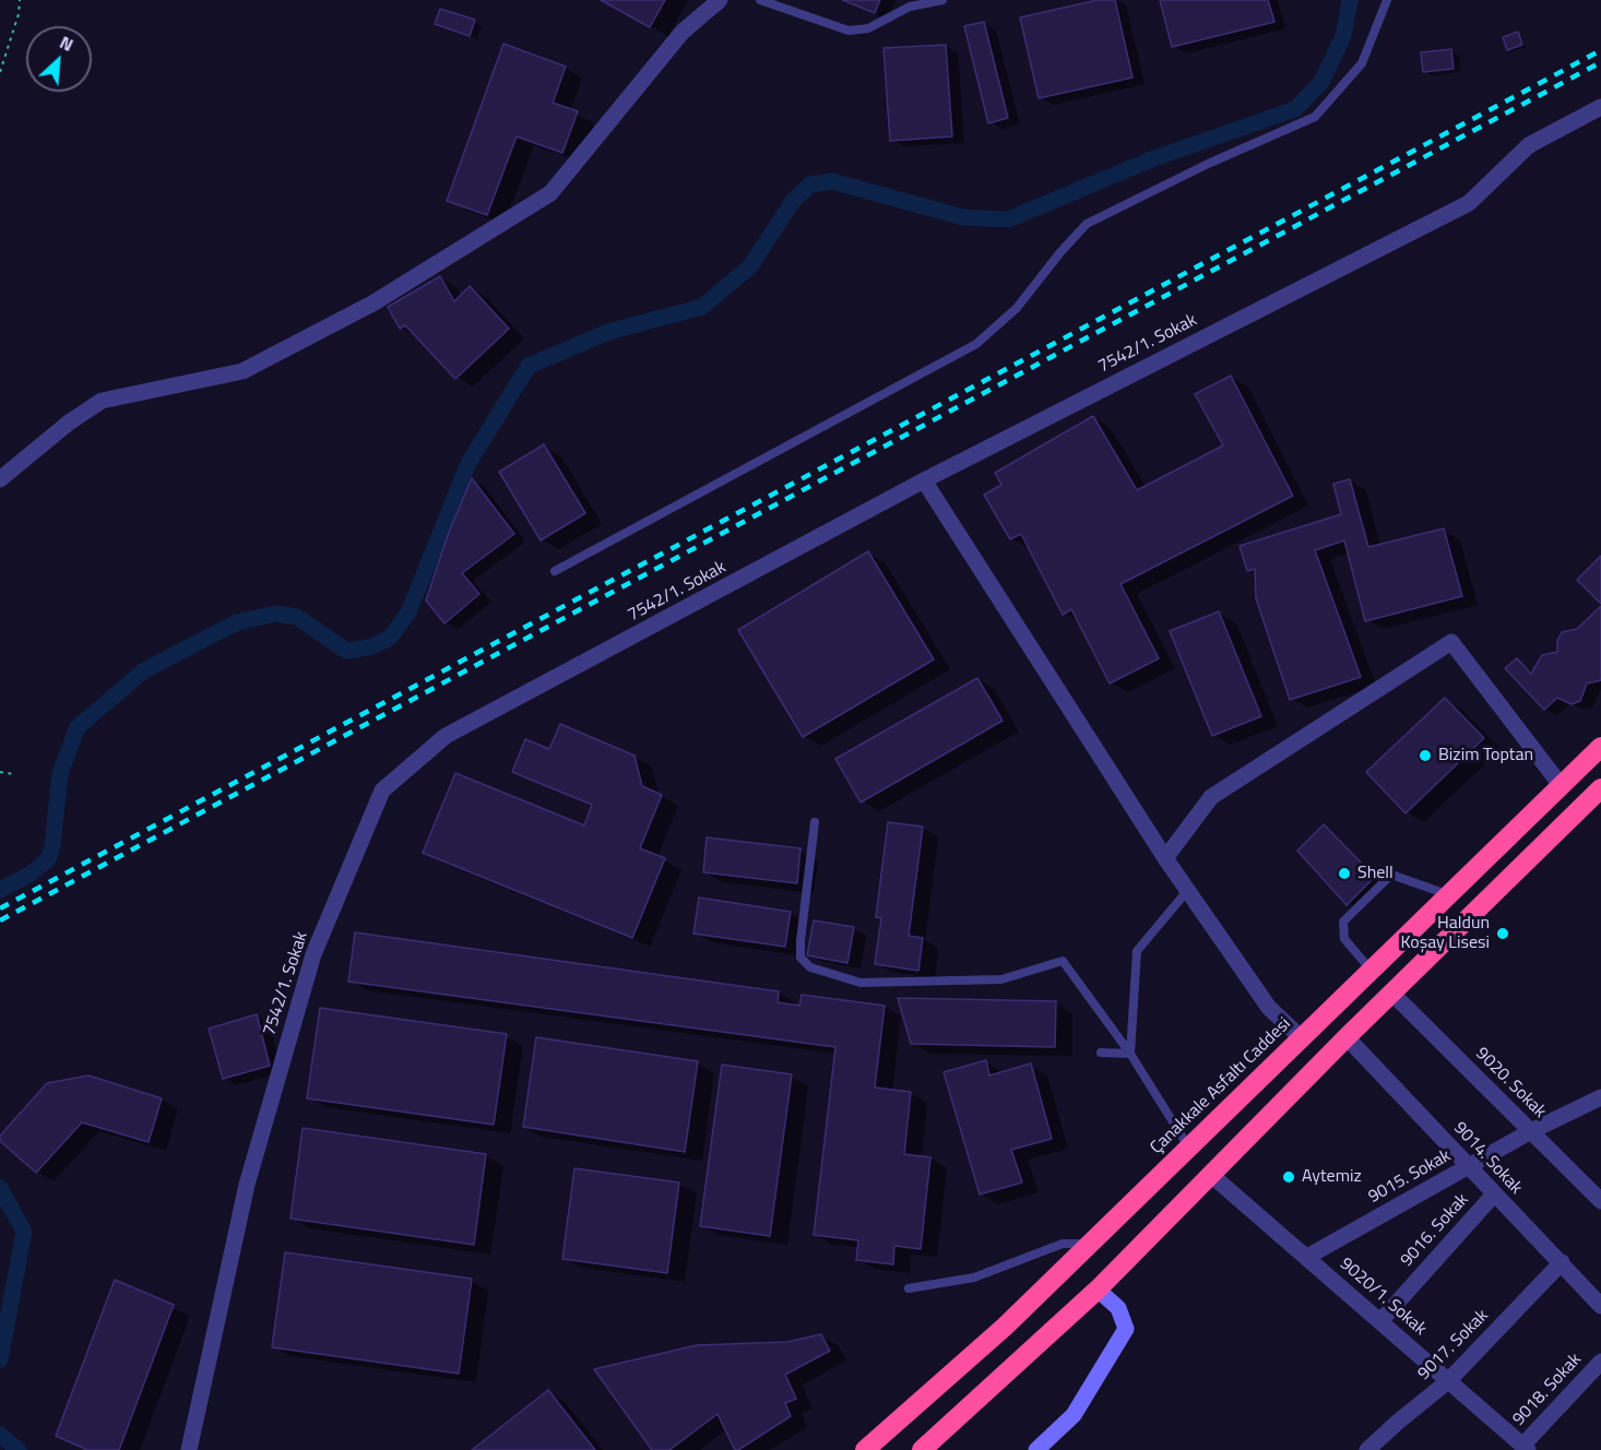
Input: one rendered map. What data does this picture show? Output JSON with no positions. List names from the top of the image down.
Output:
{
  "streets": {
    "highway": ["Çanakkale Asfaltı Caddesi"],
    "street": [
      "7542/1. Sokak",
      "9020. Sokak",
      "9014. Sokak",
      "9015. Sokak",
      "9016. Sokak",
      "9020/1. Sokak",
      "9017. Sokak",
      "9018. Sokak"
    ]
  },
  "crossings": [
    ["9020. Sokak", "9015. Sokak"],
    ["9014. Sokak", "9015. Sokak"],
    ["9014. Sokak", "9016. Sokak"],
    ["9014. Sokak", "9017. Sokak"],
    ["9015. Sokak", "9020/1. Sokak"],
    ["9016. Sokak", "9020/1. Sokak"],
    ["9020/1. Sokak", "9017. Sokak"],
    ["9020/1. Sokak", "9018. Sokak"]
  ],
  "places": [
    "Bizim Toptan",
    "Shell",
    "Haldun Koşay Lisesi",
    "Aytemiz"
  ],
  "north": "top right"
}
